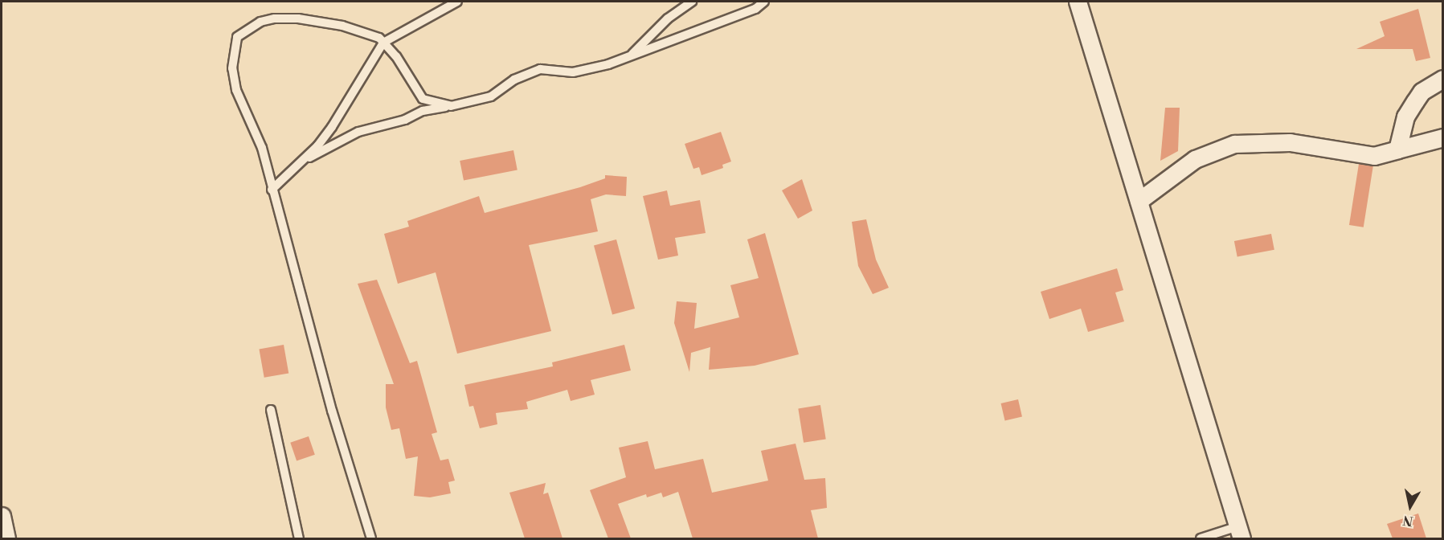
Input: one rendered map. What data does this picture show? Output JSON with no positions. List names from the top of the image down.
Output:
{
  "north": "bottom"
}
